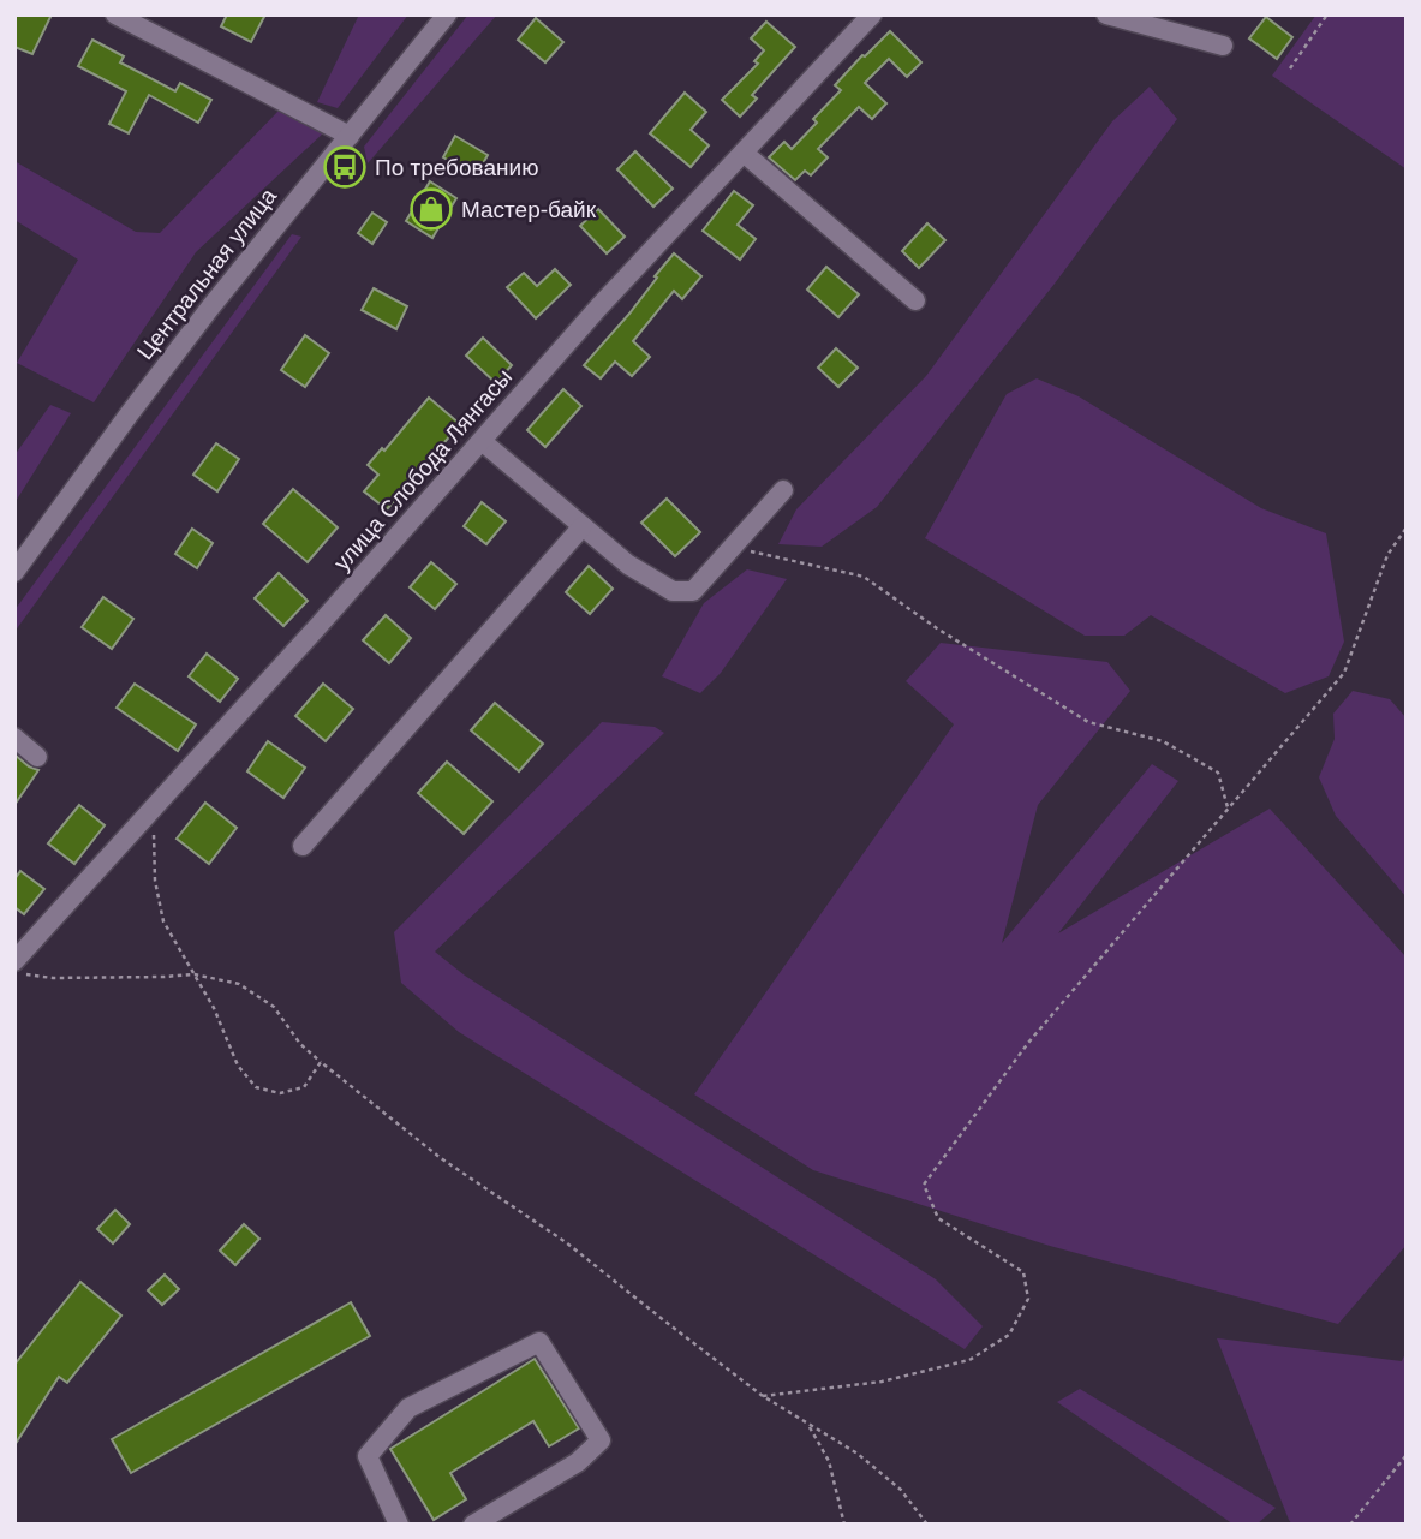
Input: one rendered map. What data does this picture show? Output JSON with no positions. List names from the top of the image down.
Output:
{
  "streets": {
    "street": ["Центральная улица", "улица Слобода Лянгасы"]
  },
  "places": {
    "bus stop": ["По требованию"],
    "shop": ["Мастер-байк"]
  }
}
